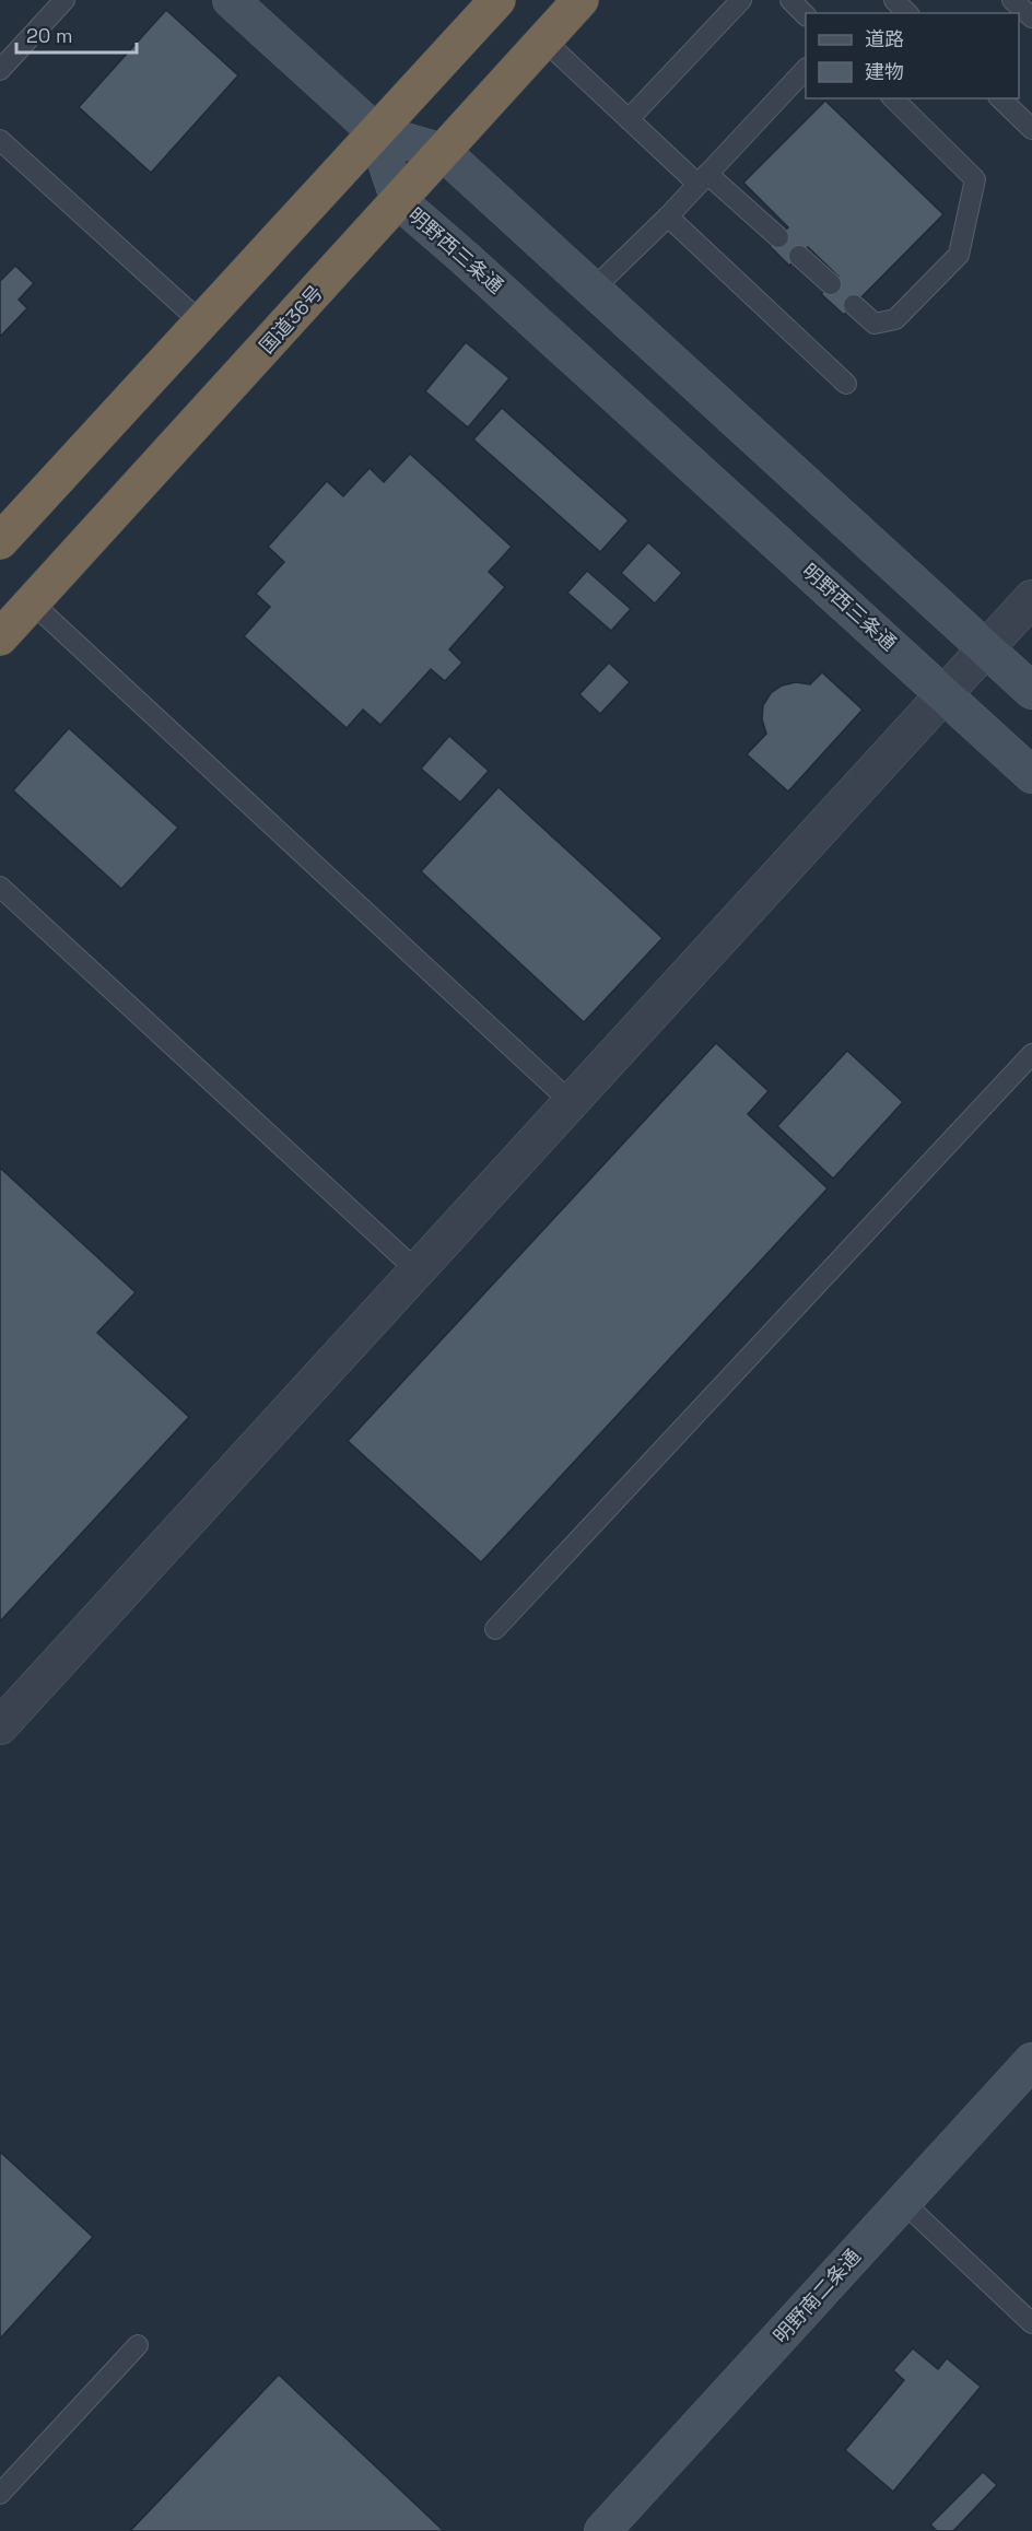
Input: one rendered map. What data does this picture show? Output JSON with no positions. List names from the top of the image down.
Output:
{
  "streets": {
    "highway": ["国道36号"],
    "street": ["明野西三条通", "明野南二条通"]
  },
  "crossings": [
    ["明野西三条通", "国道36号"]
  ],
  "legend": ["道路", "建物"],
  "scale_bar": "20 m"
}
